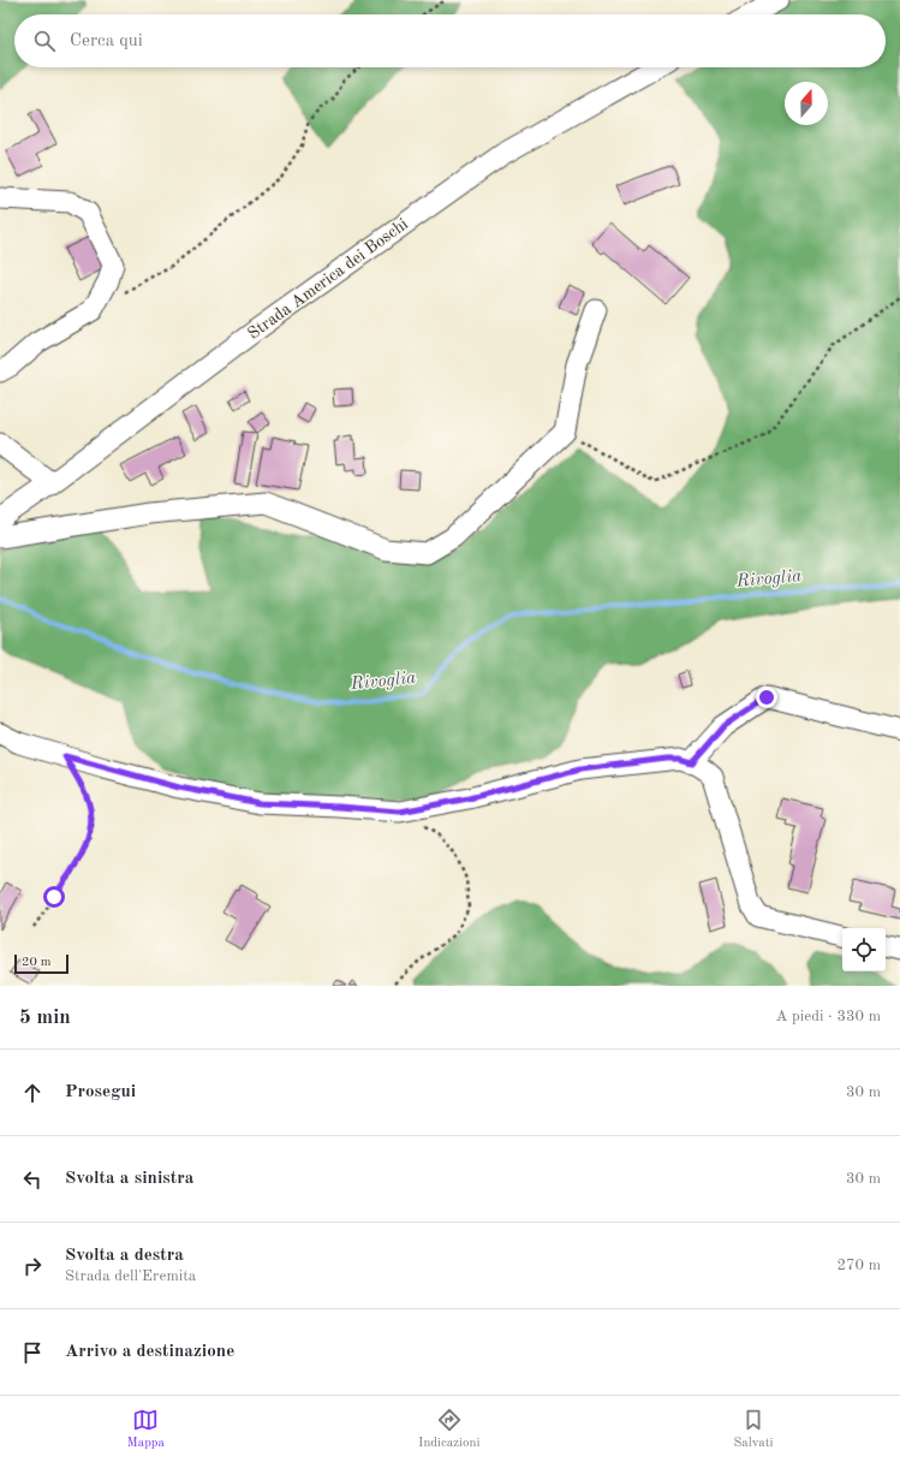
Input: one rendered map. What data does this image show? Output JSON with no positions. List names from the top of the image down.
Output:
{
  "streets": {
    "street": ["Strada America dei Boschi"]
  },
  "water": ["Rivoglia"],
  "scale_bar": "20 m",
  "north": "top",
  "page": {
    "search": "Cerca qui",
    "scale": "20 m",
    "heading": ["5 min", "A piedi · 330 m"],
    "list": [
      ["Prosegui", "30 m"],
      ["Svolta a sinistra", "30 m"],
      ["Svolta a destra", "Strada dell'Eremita", "270 m"],
      "Arrivo a destinazione"
    ],
    "nav": ["Mappa", "Indicazioni", "Salvati"]
  }
}
